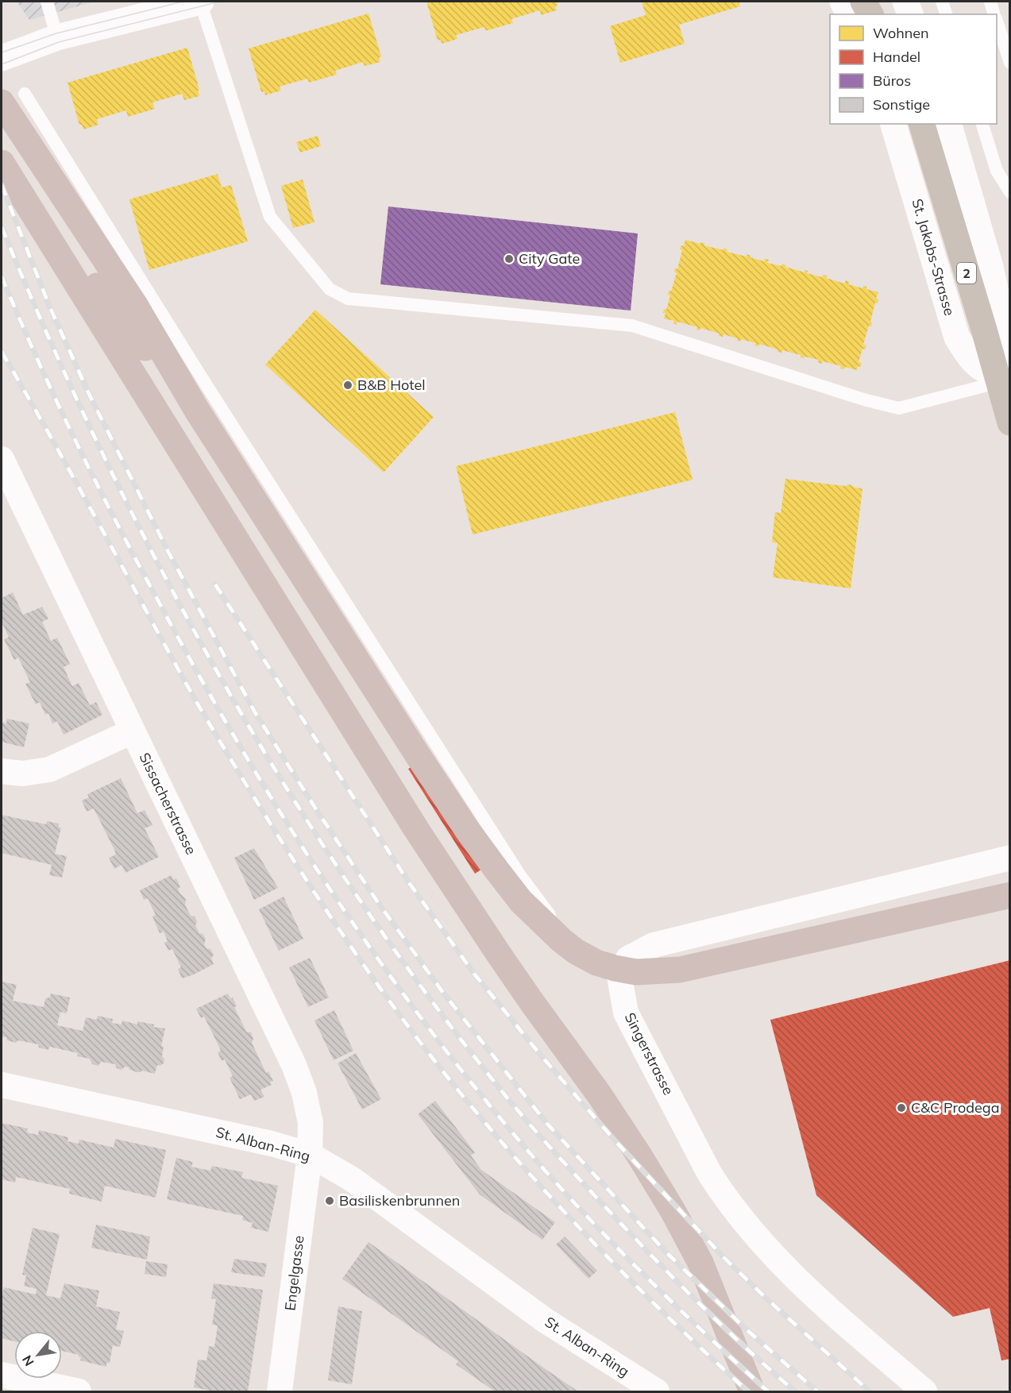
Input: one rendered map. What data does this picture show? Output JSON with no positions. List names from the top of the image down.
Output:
{
  "streets": {
    "main road": ["St. Jakobs-Strasse", "2"],
    "street": [
      "Sissacherstrasse",
      "Singerstrasse",
      "St. Alban-Ring",
      "Engelgasse"
    ]
  },
  "crossings": [
    ["Sissacherstrasse", "St. Alban-Ring"],
    ["Sissacherstrasse", "Engelgasse"],
    ["St. Alban-Ring", "Engelgasse"]
  ],
  "places": [
    "City Gate",
    "B&B Hotel",
    "C&C Prodega",
    "Basiliskenbrunnen"
  ],
  "legend": [
    "Wohnen",
    "Handel",
    "Büros",
    "Sonstige"
  ],
  "north": "bottom left"
}
